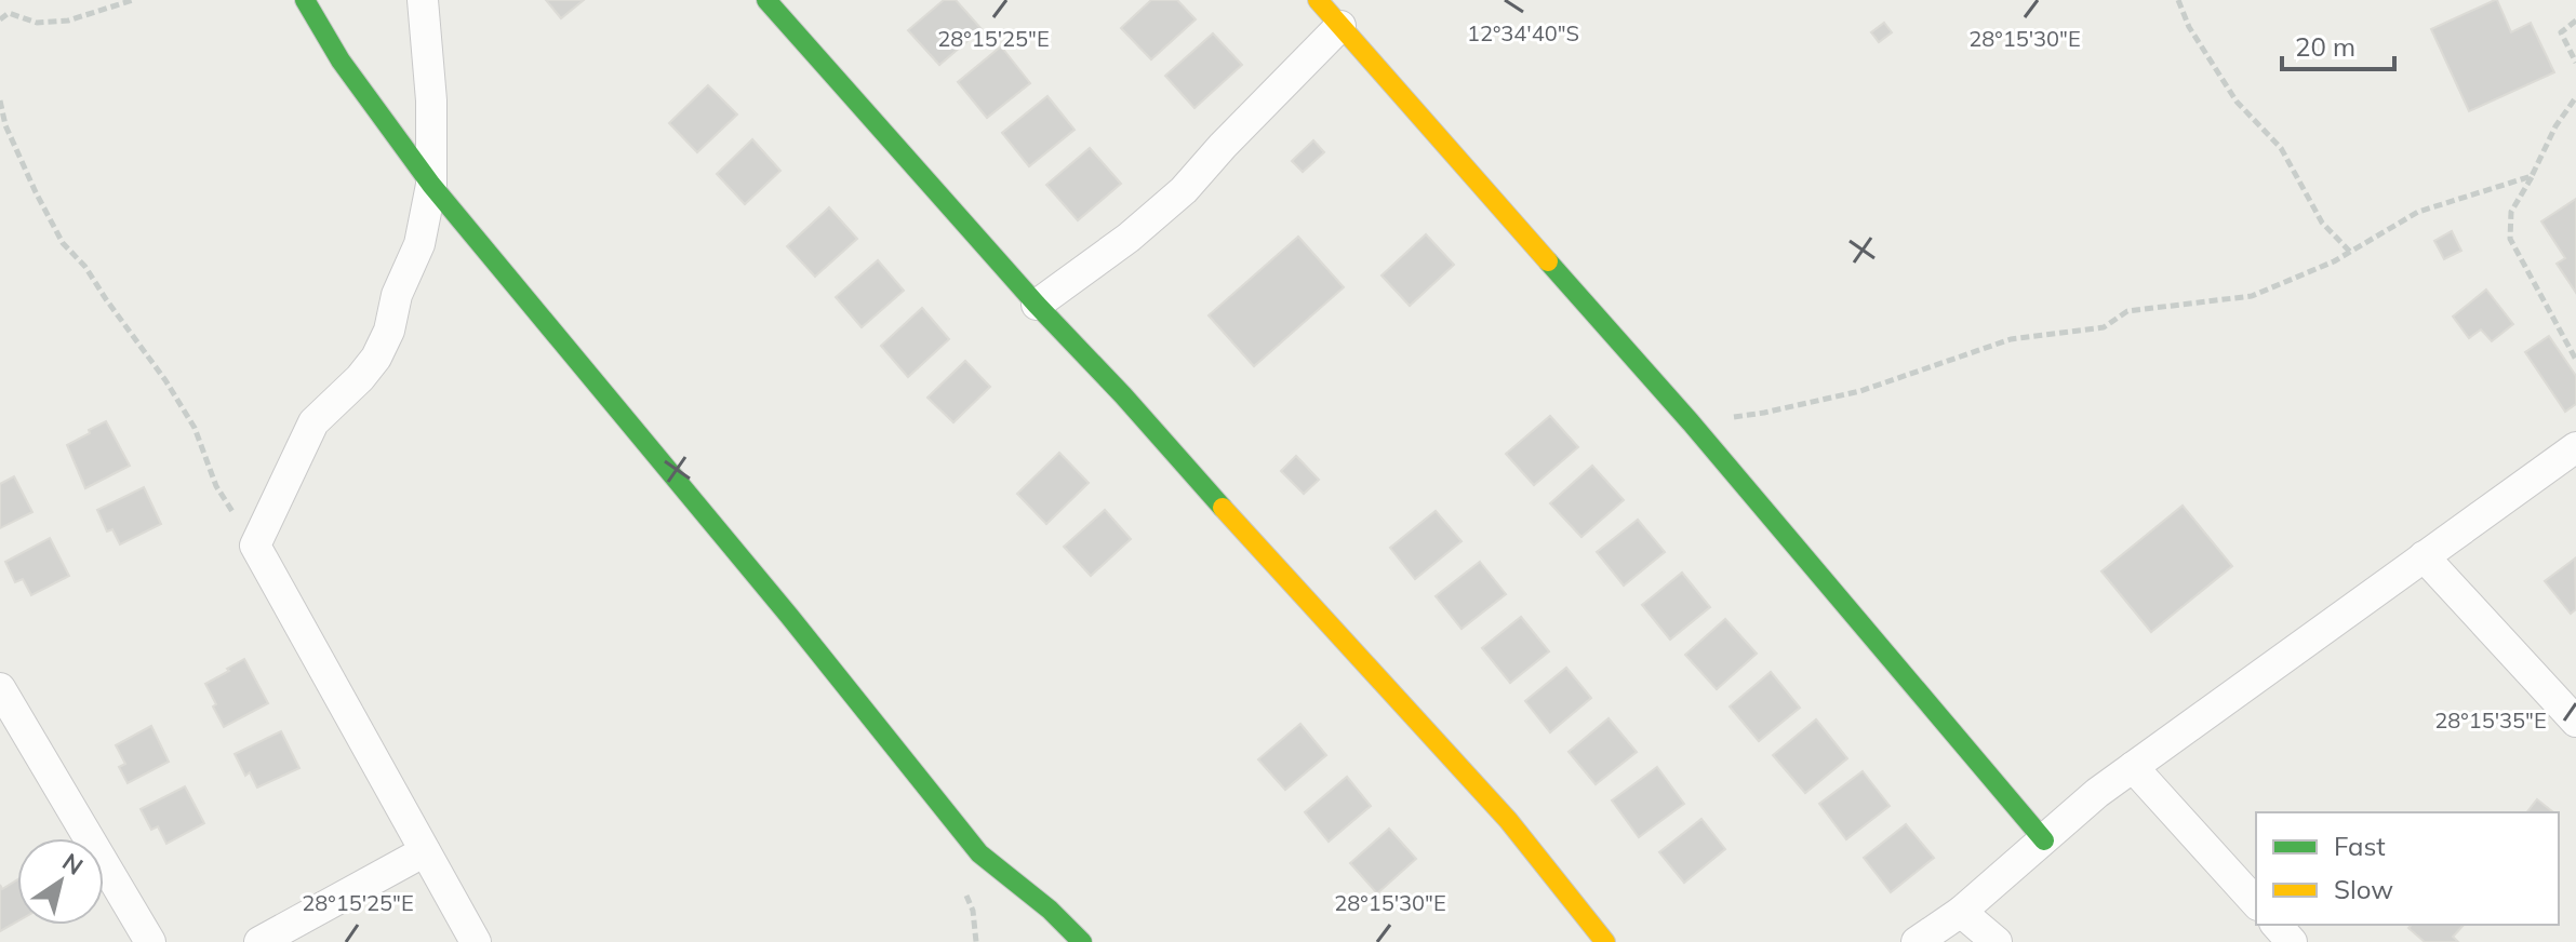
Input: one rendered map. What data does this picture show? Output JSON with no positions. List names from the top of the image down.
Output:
{
  "legend": ["Fast", "Slow"],
  "scale_bar": "20 m",
  "north": "top right",
  "coordinates": [
    "12°34'40\"S",
    "28°15'25\"E",
    "28°15'30\"E",
    "28°15'35\"E"
  ]
}
